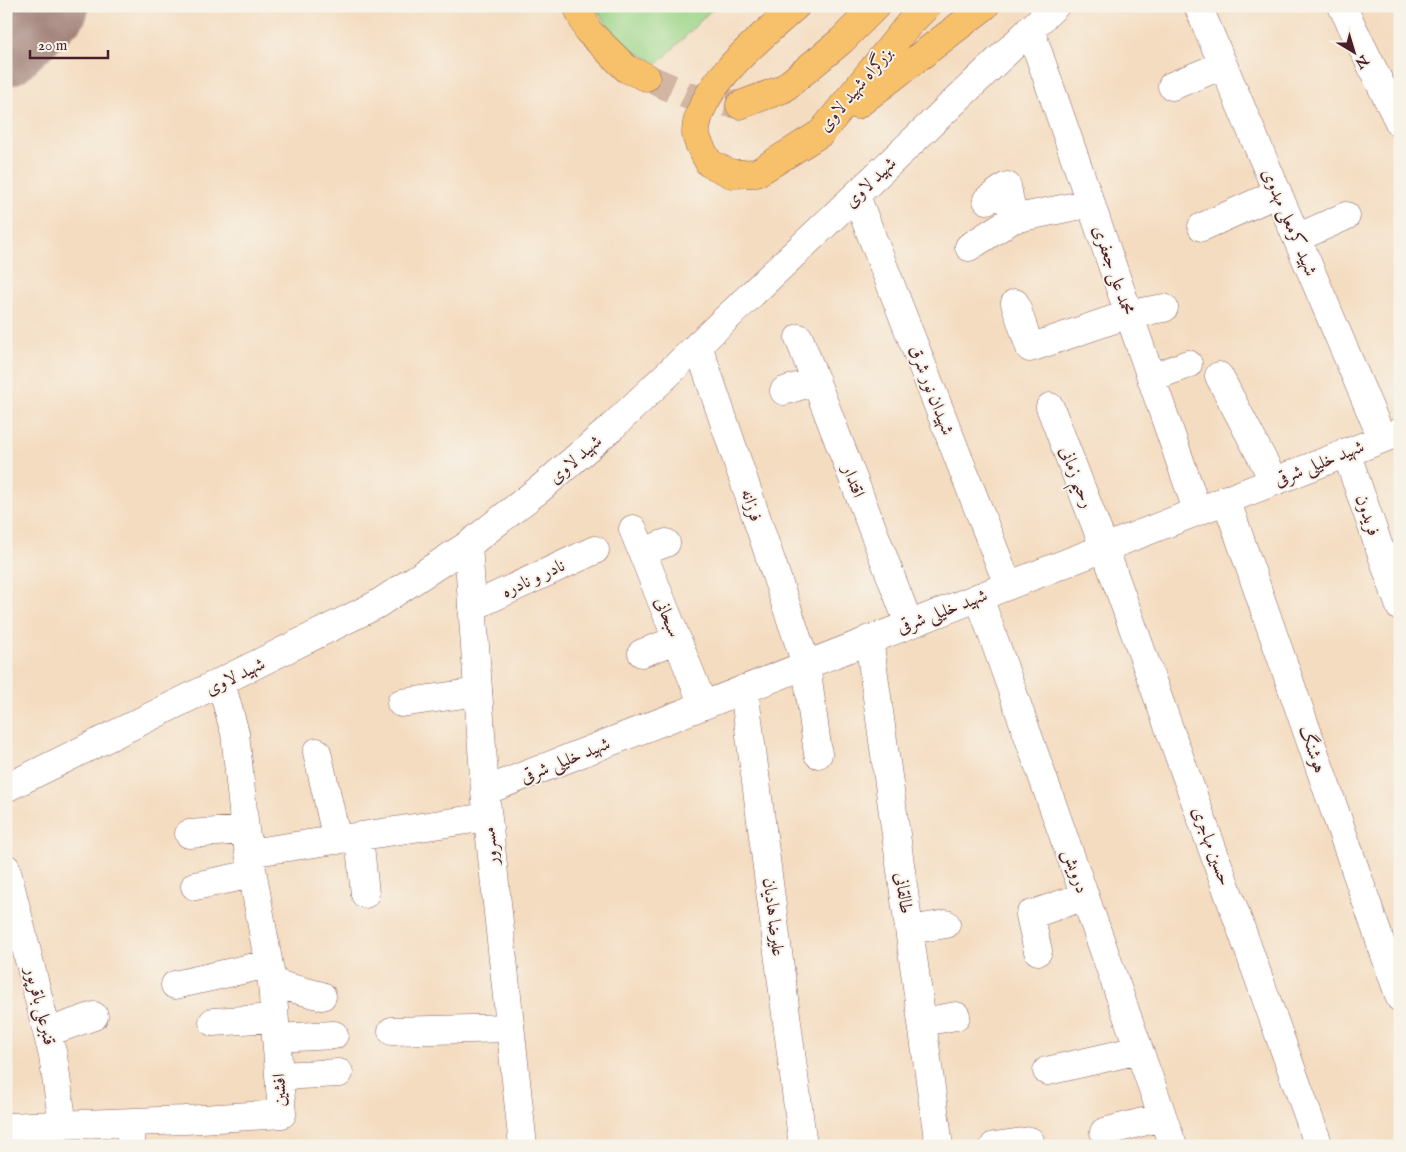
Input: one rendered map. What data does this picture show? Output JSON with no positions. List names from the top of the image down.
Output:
{
  "streets": {
    "highway": ["بزرگراه شهید لاوی"],
    "street": [
      "شهید لاوی",
      "شهید کرمعلی مهدوی",
      "محمد علی جعفری",
      "شهیدان نور شرق",
      "شهید خلیلی شرقی",
      "رحیم زمانی",
      "اقتدار",
      "فرزانه",
      "فریدون",
      "نادر و نادره",
      "سبحانی",
      "هوشنگ",
      "مسرور",
      "حسین مهاجری",
      "درویش",
      "طالقانی",
      "علیرضا هادیان",
      "قنبرعلی باقرپور",
      "افشین"
    ]
  },
  "crossings": [
    ["شهید لاوی", "محمد علی جعفری"],
    ["شهید لاوی", "شهیدان نور شرق"],
    ["شهید لاوی", "فرزانه"],
    ["شهید لاوی", "مسرور"],
    ["شهید لاوی", "افشین"],
    ["شهید کرمعلی مهدوی", "شهید خلیلی شرقی"],
    ["محمد علی جعفری", "شهید خلیلی شرقی"],
    ["شهیدان نور شرق", "شهید خلیلی شرقی"],
    ["شهید خلیلی شرقی", "رحیم زمانی"],
    ["شهید خلیلی شرقی", "اقتدار"],
    ["شهید خلیلی شرقی", "فرزانه"],
    ["شهید خلیلی شرقی", "فریدون"],
    ["شهید خلیلی شرقی", "سبحانی"],
    ["شهید خلیلی شرقی", "هوشنگ"],
    ["شهید خلیلی شرقی", "مسرور"],
    ["شهید خلیلی شرقی", "حسین مهاجری"],
    ["شهید خلیلی شرقی", "درویش"],
    ["شهید خلیلی شرقی", "طالقانی"],
    ["شهید خلیلی شرقی", "علیرضا هادیان"],
    ["رحیم زمانی", "حسین مهاجری"],
    ["نادر و نادره", "مسرور"],
    ["قنبرعلی باقرپور", "افشین"]
  ],
  "scale_bar": "20 m",
  "north": "bottom right"
}
